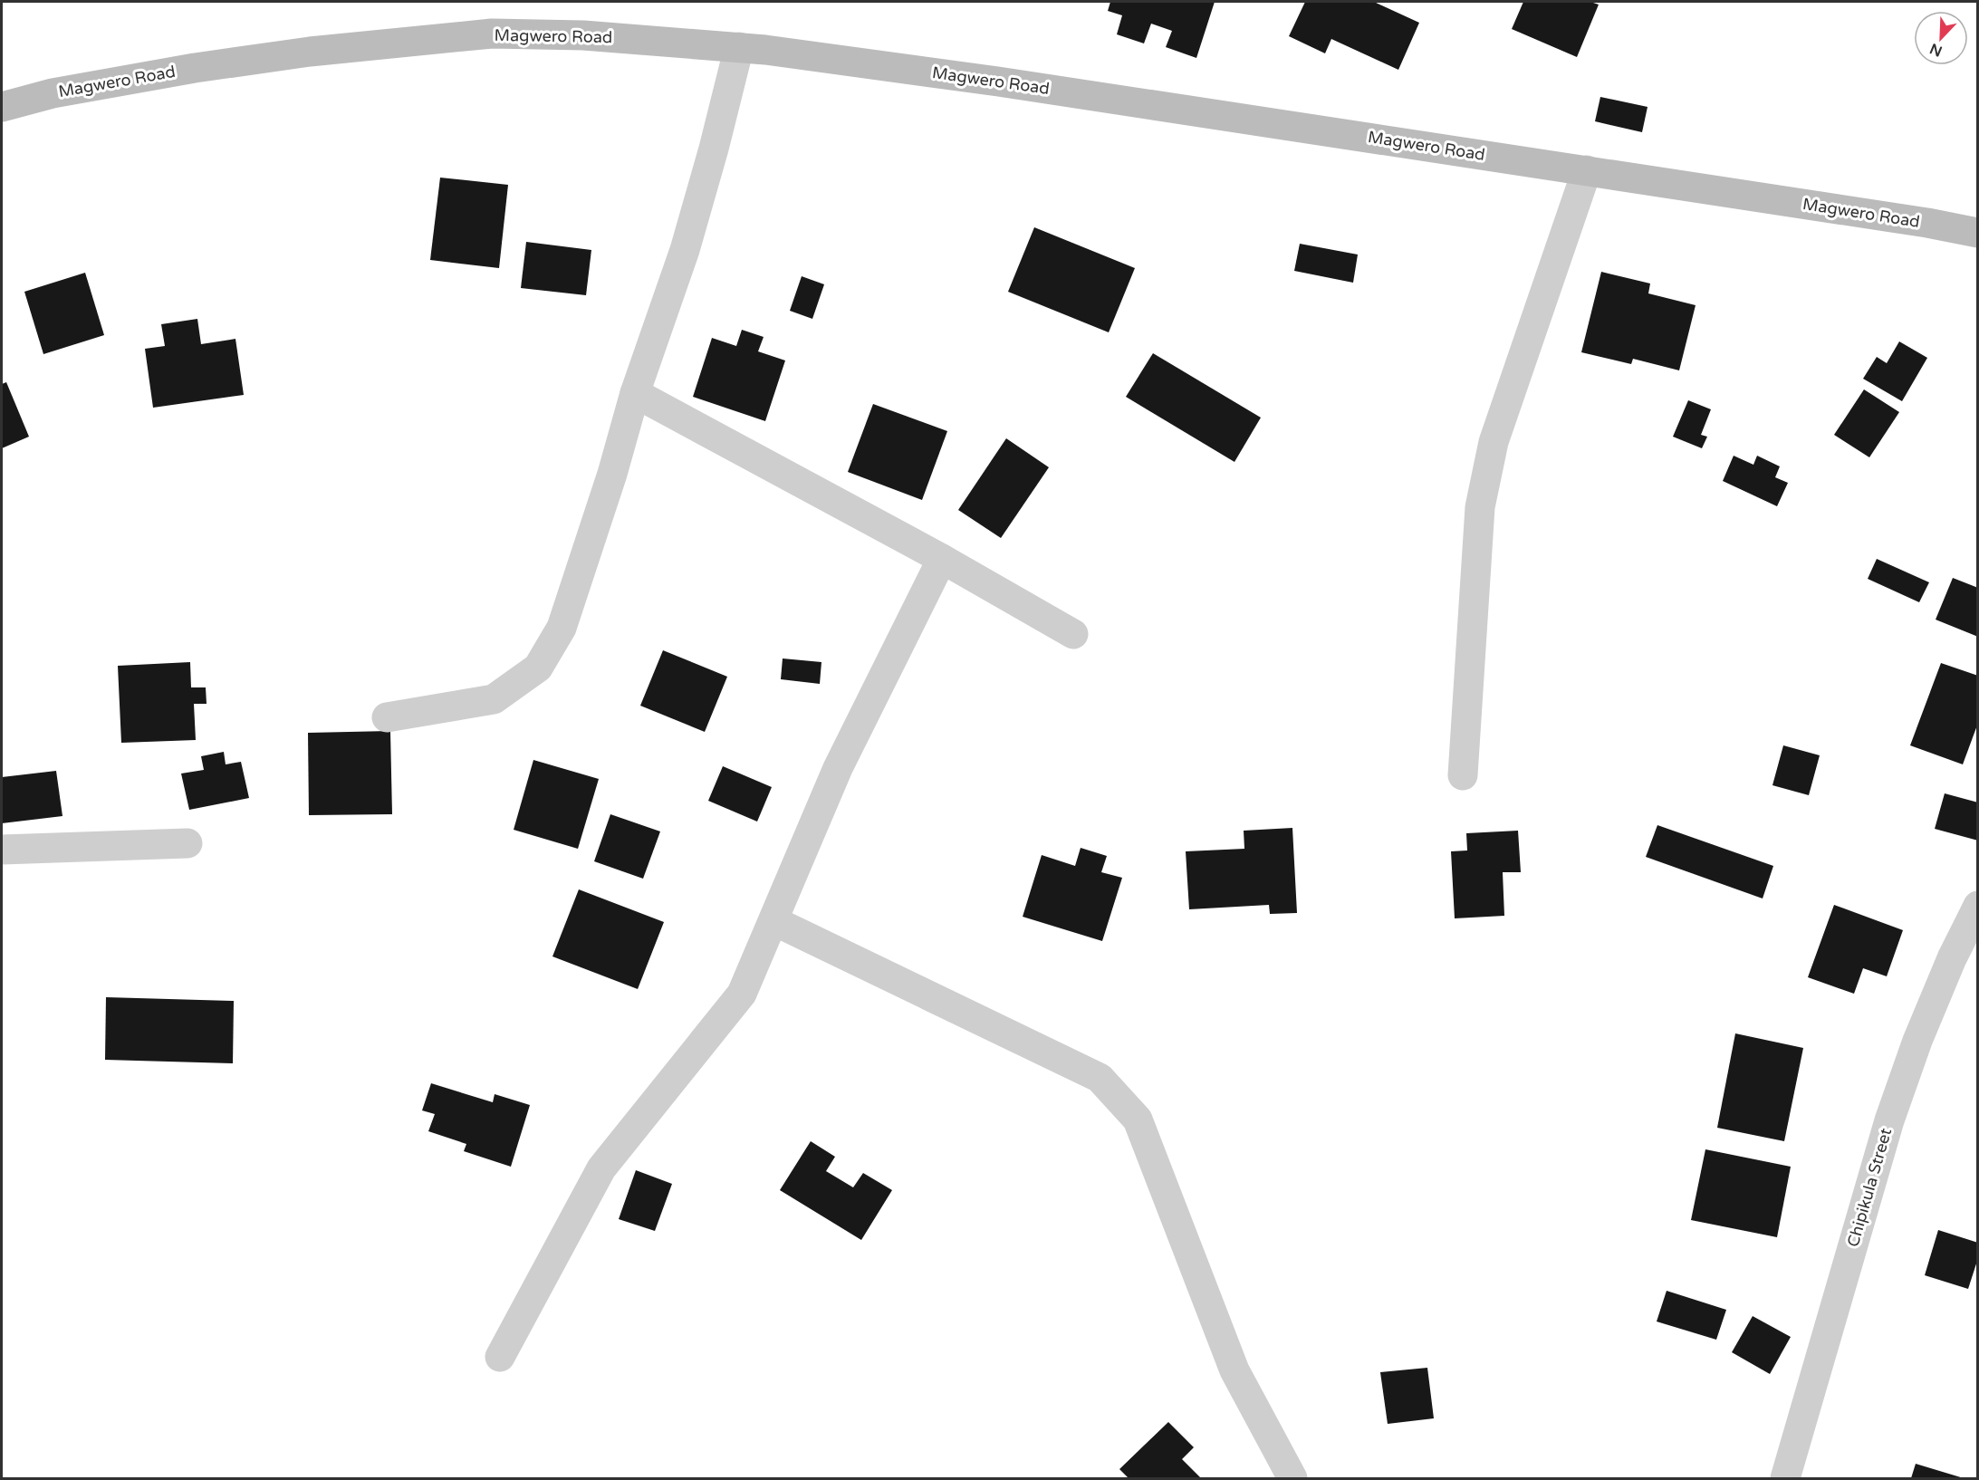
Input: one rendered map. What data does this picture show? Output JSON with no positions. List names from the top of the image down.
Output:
{
  "streets": {
    "street": ["Magwero Road", "Chipikula Street"]
  },
  "north": "bottom left"
}
